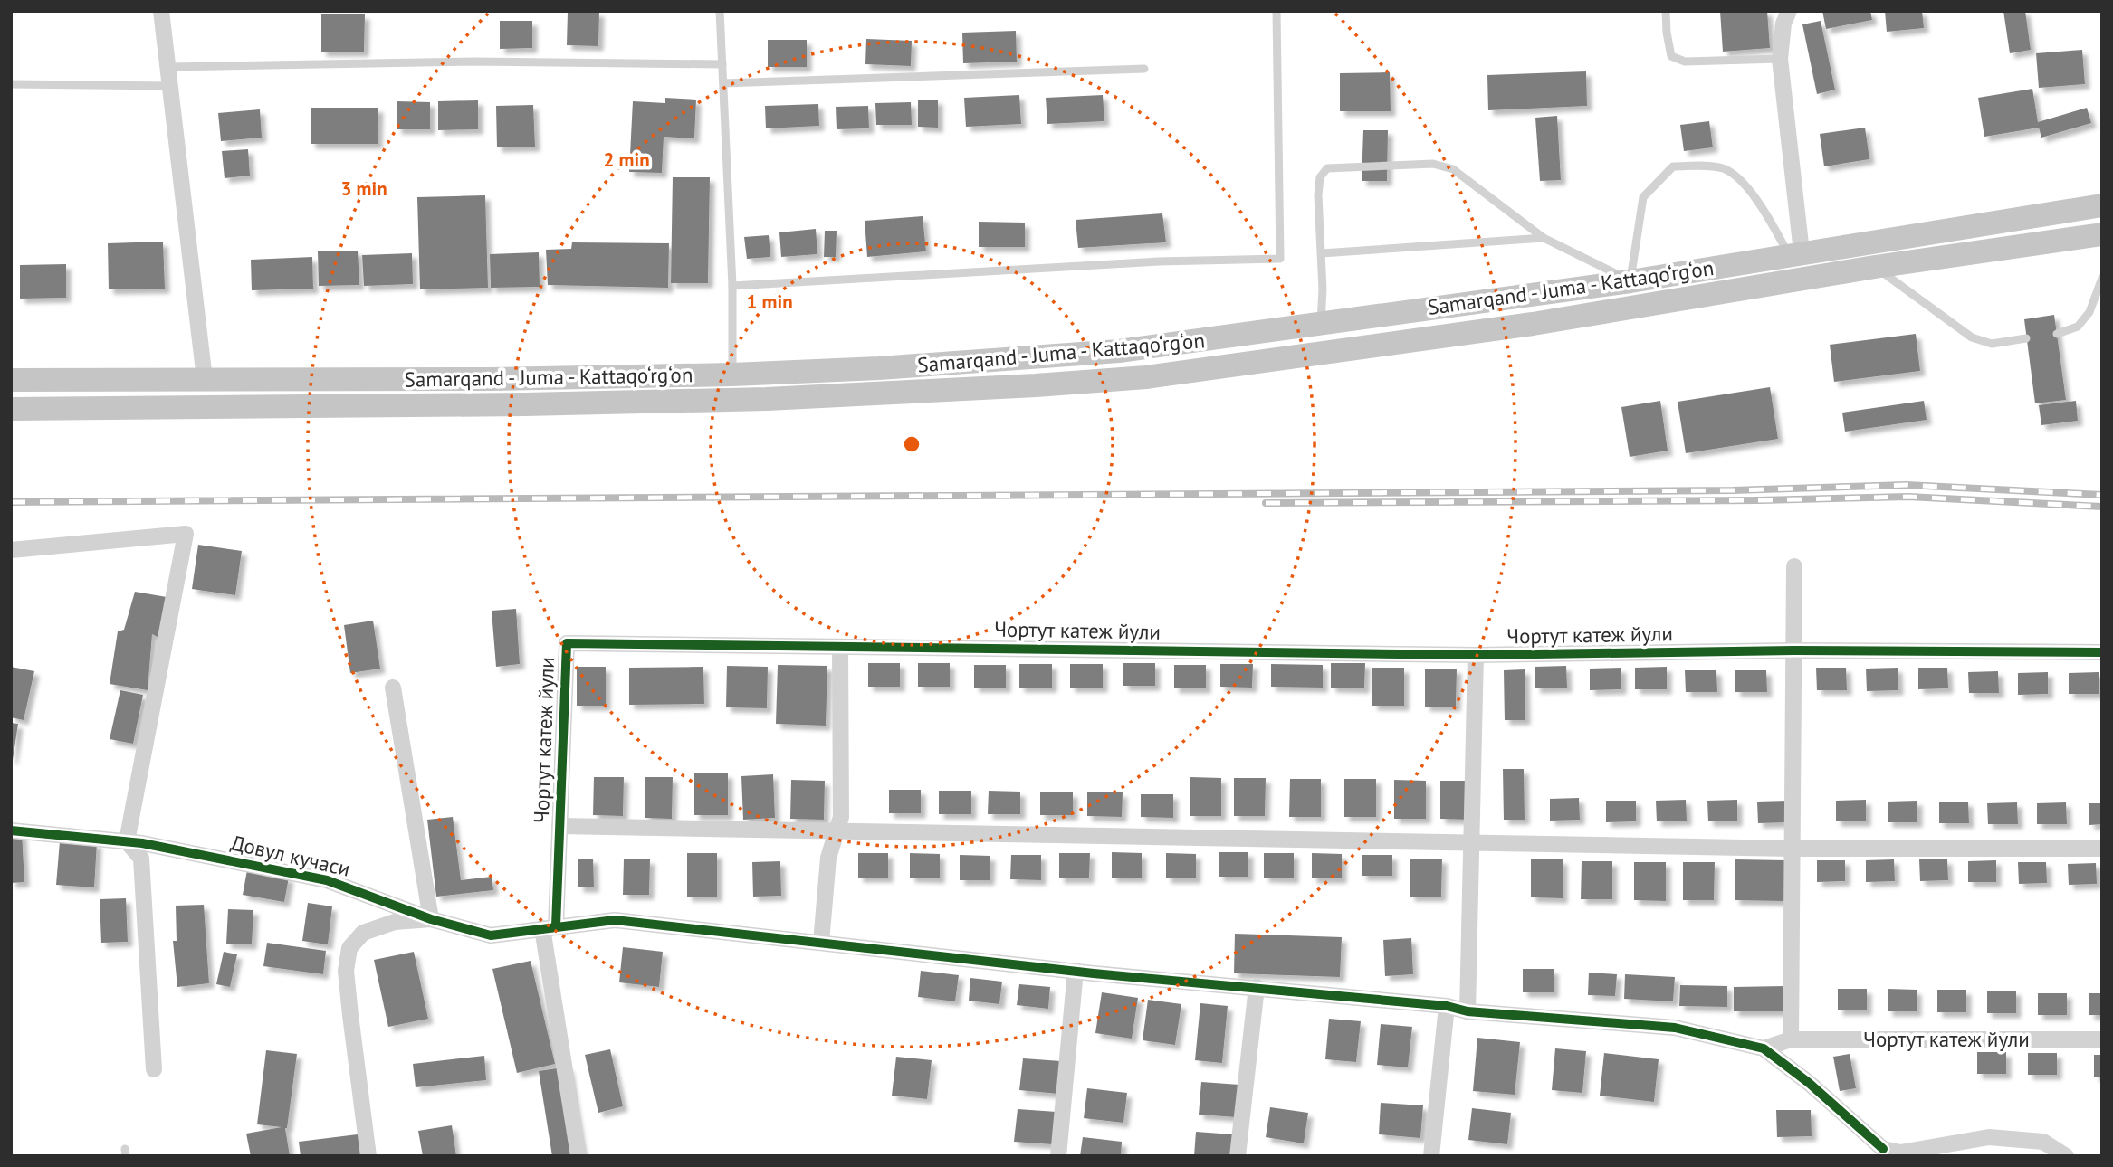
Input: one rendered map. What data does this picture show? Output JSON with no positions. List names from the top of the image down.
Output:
{
  "streets": {
    "main road": ["Samarqand - Juma - Kattaqo‘rg‘on"],
    "street": ["Чортут катеж йули", "Довул кучаси"]
  },
  "crossings": [
    ["Чортут катеж йули", "Довул кучаси"]
  ],
  "rings": ["2 min", "3 min", "1 min"]
}
